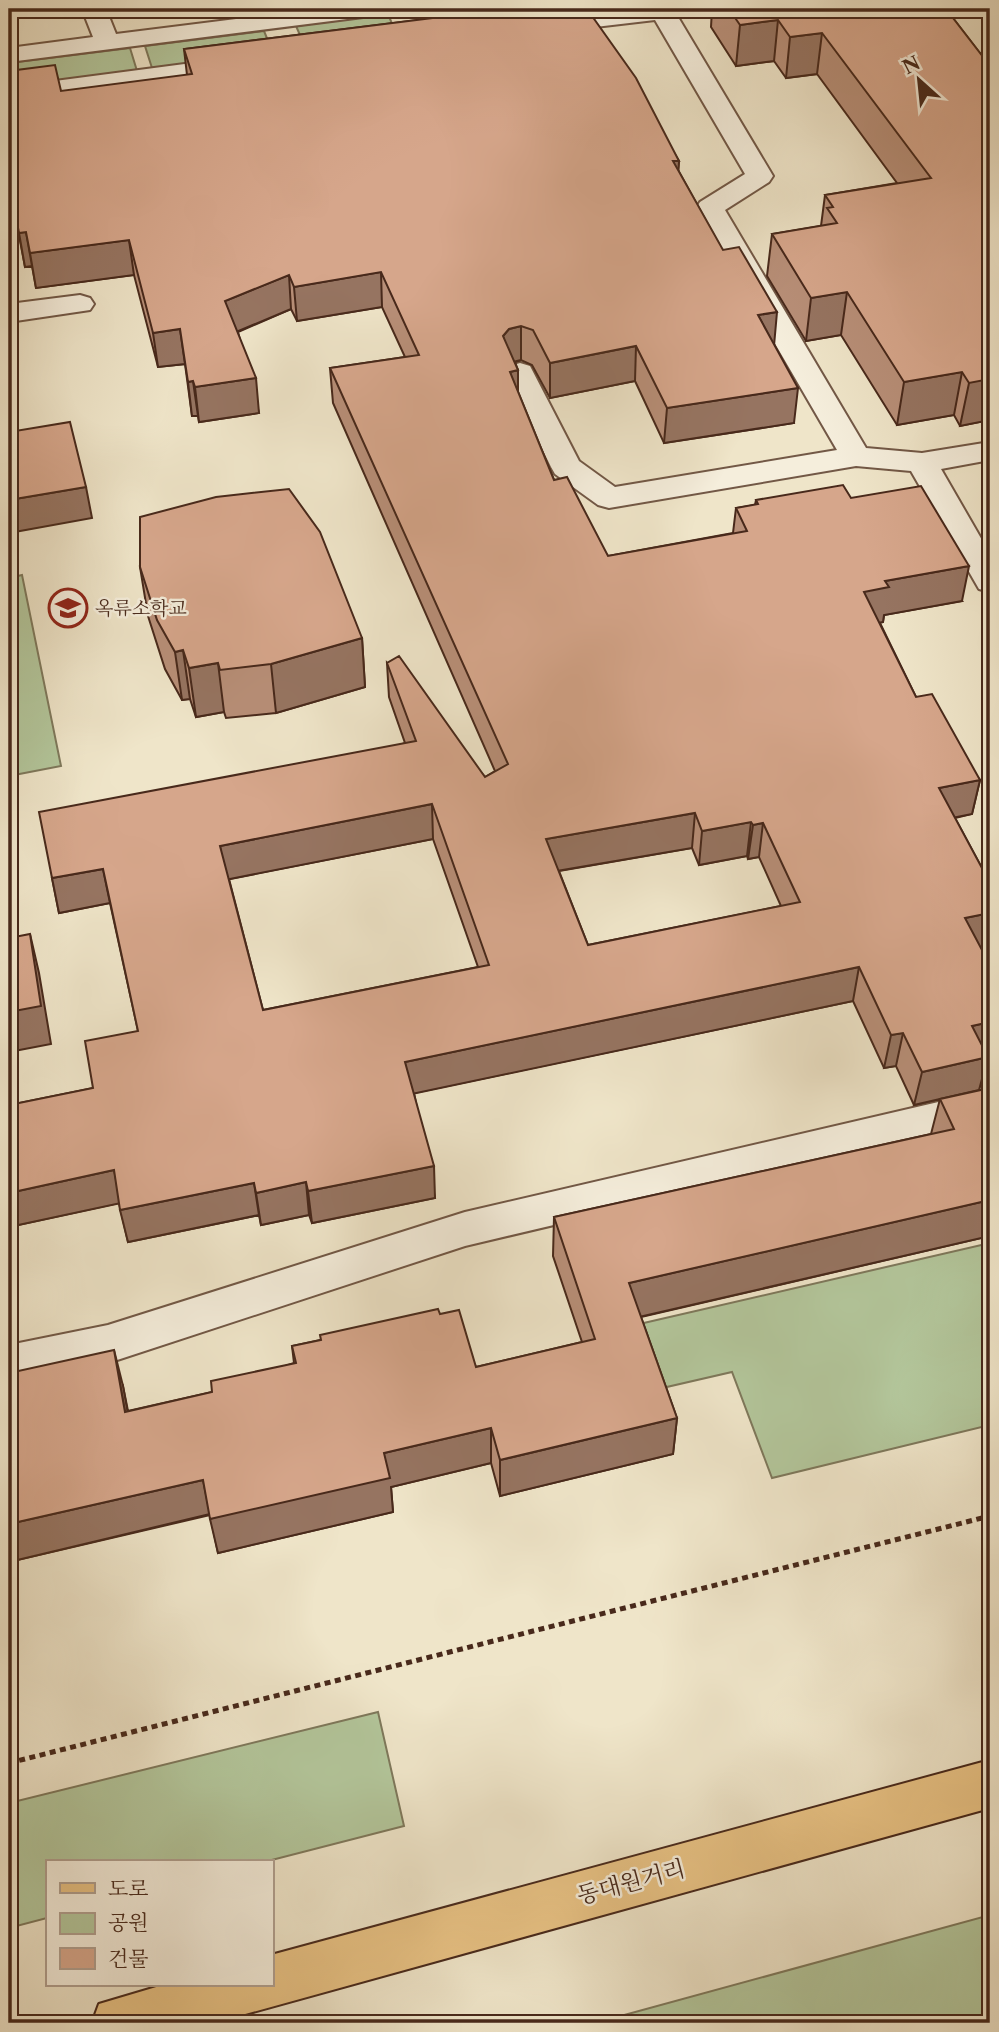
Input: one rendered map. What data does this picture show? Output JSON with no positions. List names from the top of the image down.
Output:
{
  "streets": {
    "main road": ["동대원거리"]
  },
  "places": {
    "school or university": ["옥류소학교"]
  },
  "legend": ["도로", "공원", "건물"],
  "north": "top left"
}
